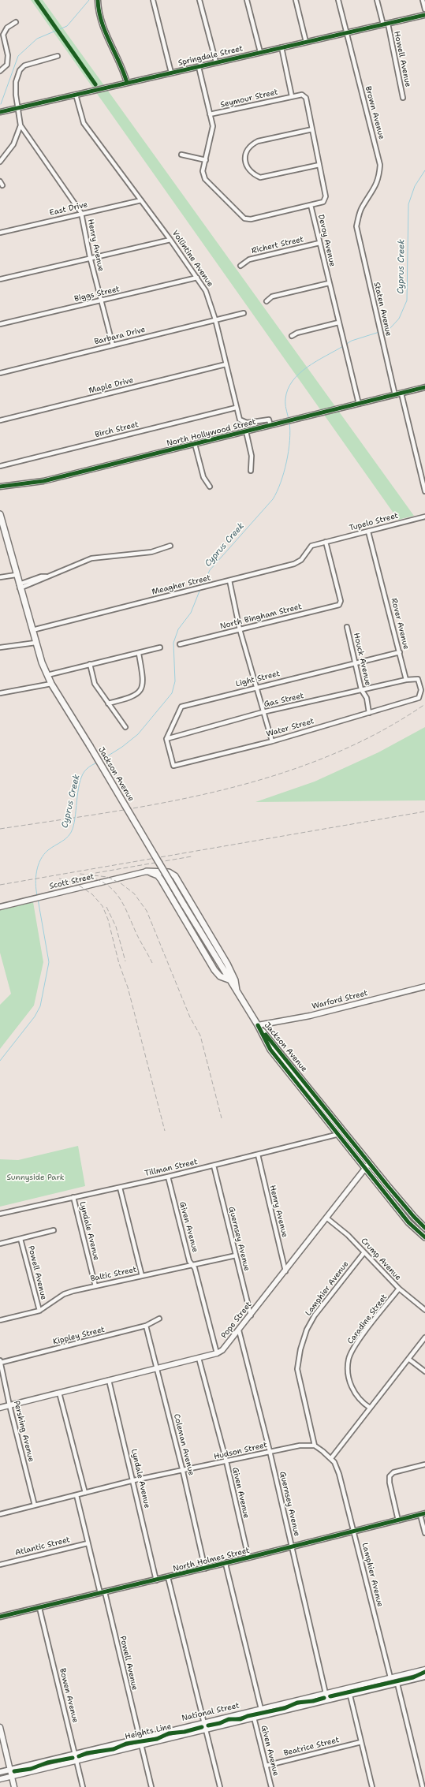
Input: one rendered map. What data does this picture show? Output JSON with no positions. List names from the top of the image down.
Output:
{
  "streets": {
    "main road": [
      "Springdale Street",
      "North Hollywood Street",
      "Jackson Avenue",
      "Scott Street",
      "Warford Street",
      "Pope Street",
      "North Holmes Street",
      "National Street"
    ],
    "street": [
      "Howell Avenue",
      "Seymour Street",
      "Brown Avenue",
      "East Drive",
      "Devoy Avenue",
      "Henry Avenue",
      "Richert Street",
      "Vollintine Avenue",
      "Biggs Street",
      "Staten Avenue",
      "Barbara Drive",
      "Maple Drive",
      "Birch Street",
      "Tupelo Street",
      "Meagher Street",
      "North Bingham Street",
      "Rover Avenue",
      "Houck Avenue",
      "Light Street",
      "Gas Street",
      "Water Street",
      "Tillman Street",
      "Given Avenue",
      "Lyndale Avenue",
      "Guernsey Avenue",
      "Crump Avenue",
      "Powell Avenue",
      "Baltic Street",
      "Lamphier Avenue",
      "Caradine Street",
      "Kippley Street",
      "Pershing Avenue",
      "Coleman Avenue",
      "Hudson Street",
      "Atlantic Street",
      "Bowen Avenue",
      "Beatrice Street"
    ],
    "cycle path": ["Heights Line"]
  },
  "crossings": [
    ["Springdale Street", "Howell Avenue"],
    ["Springdale Street", "Brown Avenue"],
    ["Springdale Street", "Henry Avenue"],
    ["Springdale Street", "Vollintine Avenue"],
    ["Seymour Street", "Devoy Avenue"],
    ["Brown Avenue", "Staten Avenue"],
    ["East Drive", "Henry Avenue"],
    ["East Drive", "Vollintine Avenue"],
    ["Devoy Avenue", "Richert Street"],
    ["Devoy Avenue", "North Hollywood Street"],
    ["Henry Avenue", "Biggs Street"],
    ["Henry Avenue", "Barbara Drive"],
    ["Henry Avenue", "Tillman Street"],
    ["Henry Avenue", "Pope Street"],
    ["Vollintine Avenue", "Biggs Street"],
    ["Vollintine Avenue", "Barbara Drive"],
    ["Vollintine Avenue", "Maple Drive"],
    ["Vollintine Avenue", "Birch Street"],
    ["Vollintine Avenue", "North Hollywood Street"],
    ["Staten Avenue", "North Hollywood Street"],
    ["Tupelo Street", "Meagher Street"],
    ["Tupelo Street", "North Bingham Street"],
    ["Tupelo Street", "Rover Avenue"],
    ["Meagher Street", "North Bingham Street"],
    ["Meagher Street", "Jackson Avenue"],
    ["Rover Avenue", "Light Street"],
    ["Rover Avenue", "Gas Street"],
    ["Rover Avenue", "Water Street"],
    ["Houck Avenue", "Light Street"],
    ["Houck Avenue", "Gas Street"],
    ["Houck Avenue", "Water Street"],
    ["Light Street", "Gas Street"],
    ["Light Street", "Water Street"],
    ["Gas Street", "Water Street"],
    ["Jackson Avenue", "Warford Street"],
    ["Jackson Avenue", "Tillman Street"],
    ["Jackson Avenue", "Pope Street"],
    ["Tillman Street", "Given Avenue"],
    ["Tillman Street", "Lyndale Avenue"],
    ["Tillman Street", "Guernsey Avenue"],
    ["Given Avenue", "Baltic Street"],
    ["Given Avenue", "Pope Street"],
    ["Given Avenue", "Hudson Street"],
    ["Given Avenue", "North Holmes Street"],
    ["Given Avenue", "National Street"],
    ["Given Avenue", "Beatrice Street"],
    ["Lyndale Avenue", "Baltic Street"],
    ["Lyndale Avenue", "Pope Street"],
    ["Lyndale Avenue", "Hudson Street"],
    ["Lyndale Avenue", "North Holmes Street"],
    ["Guernsey Avenue", "Baltic Street"],
    ["Guernsey Avenue", "Pope Street"],
    ["Guernsey Avenue", "Hudson Street"],
    ["Guernsey Avenue", "North Holmes Street"],
    ["Guernsey Avenue", "National Street"],
    ["Crump Avenue", "Lamphier Avenue"],
    ["Crump Avenue", "Caradine Street"],
    ["Crump Avenue", "Pope Street"],
    ["Powell Avenue", "Baltic Street"],
    ["Powell Avenue", "Hudson Street"],
    ["Powell Avenue", "Atlantic Street"],
    ["Powell Avenue", "North Holmes Street"],
    ["Powell Avenue", "National Street"],
    ["Lamphier Avenue", "Hudson Street"],
    ["Lamphier Avenue", "North Holmes Street"],
    ["Lamphier Avenue", "National Street"],
    ["Pope Street", "Pershing Avenue"],
    ["Pope Street", "Coleman Avenue"],
    ["Kippley Street", "Pershing Avenue"],
    ["Kippley Street", "Coleman Avenue"],
    ["Pershing Avenue", "Hudson Street"],
    ["Coleman Avenue", "Hudson Street"],
    ["Coleman Avenue", "North Holmes Street"],
    ["North Holmes Street", "Bowen Avenue"],
    ["Bowen Avenue", "National Street"]
  ],
  "water": ["Cyprus Creek"],
  "parks": ["Sunnyside Park"]
}
